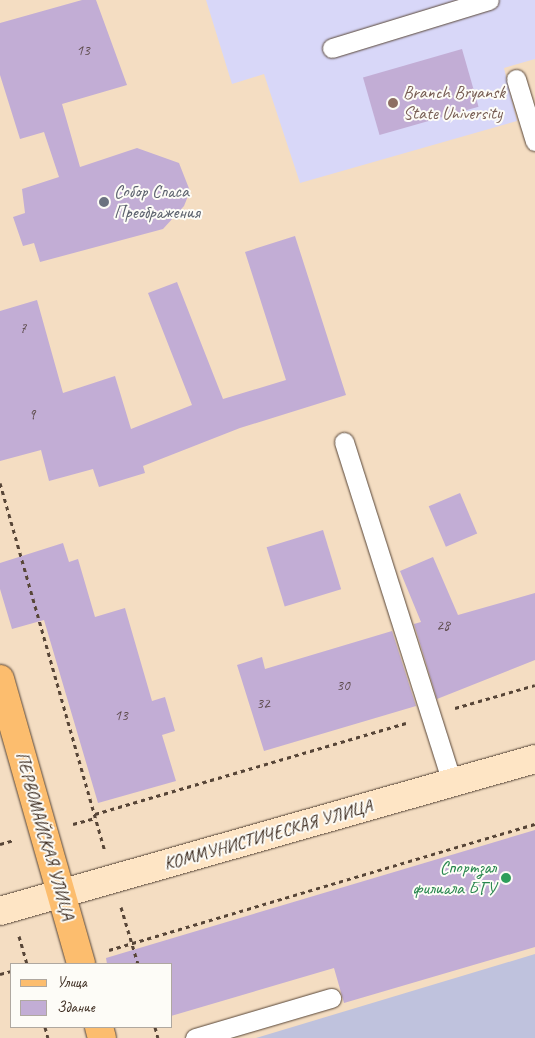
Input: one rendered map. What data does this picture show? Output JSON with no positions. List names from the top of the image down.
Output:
{
  "streets": {
    "main road": ["КОММУНИСТИЧЕСКАЯ УЛИЦА", "ПЕРВОМАЙСКАЯ УЛИЦА"]
  },
  "crossings": [
    ["КОММУНИСТИЧЕСКАЯ УЛИЦА", "ПЕРВОМАЙСКАЯ УЛИЦА"]
  ],
  "places": ["Branch Bryansk State University", "Собор Спаса Преображения", "Спортзал филиала БГУ"],
  "house_numbers": [
    "13",
    "7",
    "9",
    "28",
    "30",
    "32",
    "13"
  ],
  "legend": ["Улица", "Здание"]
}
